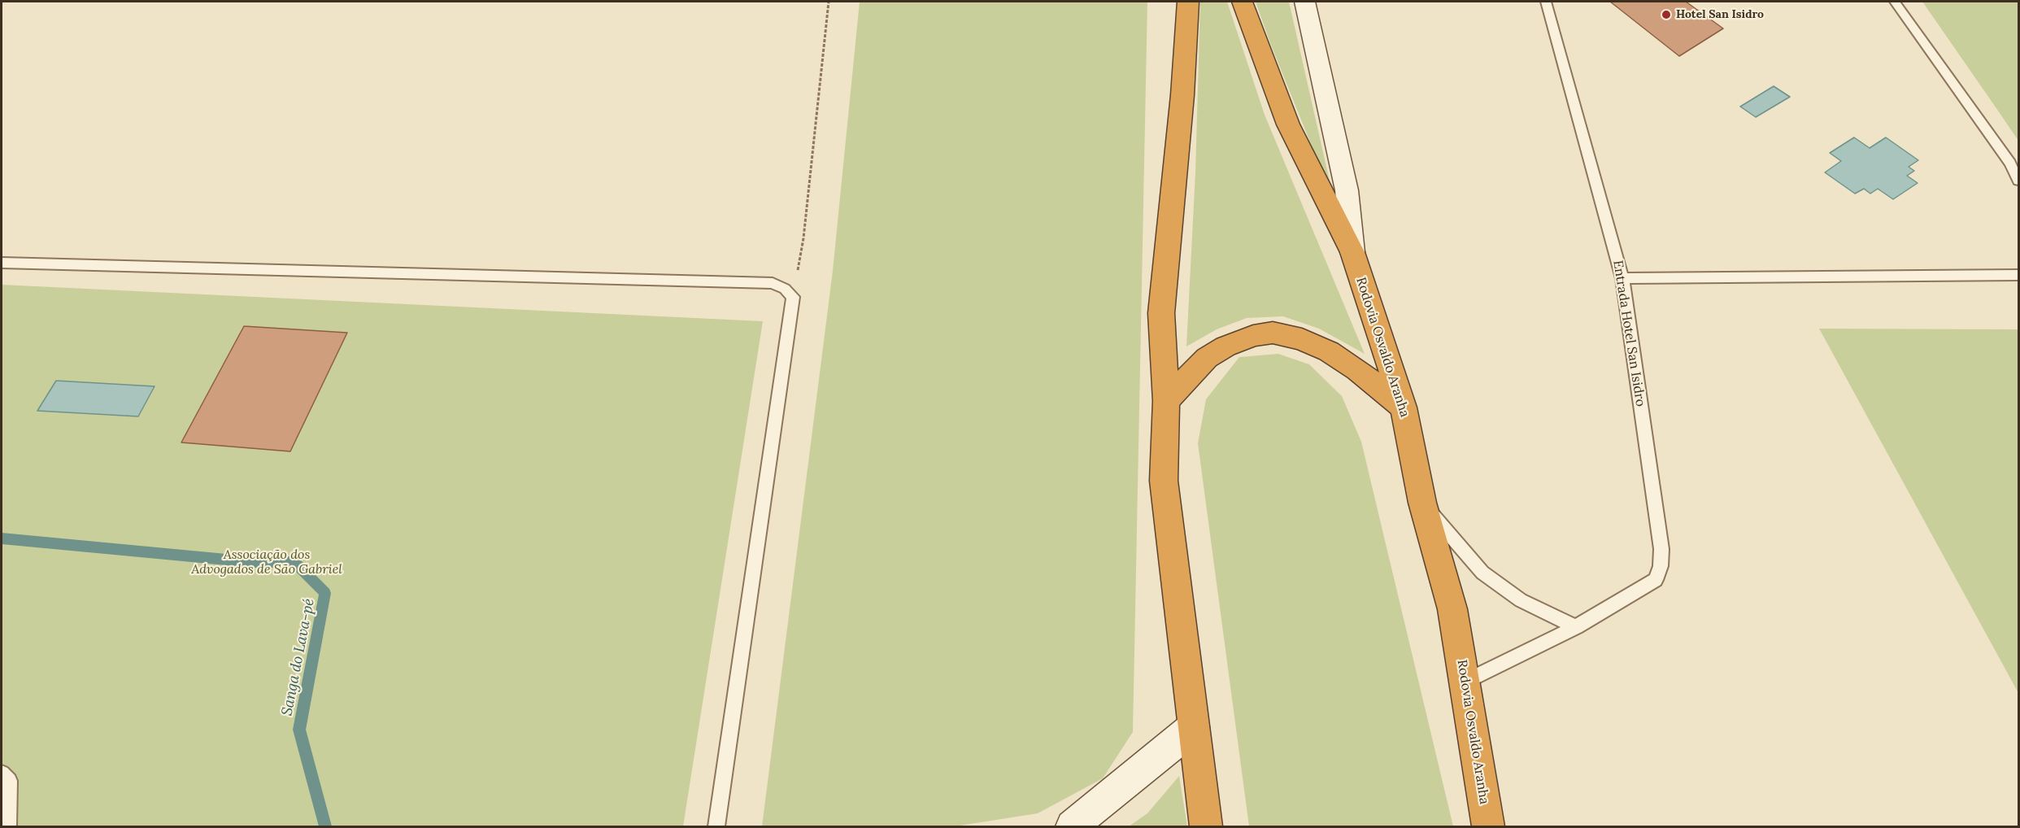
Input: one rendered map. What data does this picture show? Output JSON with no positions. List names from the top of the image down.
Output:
{
  "streets": {
    "highway": ["Rodovia Osvaldo Aranha"],
    "lane": ["Entrada Hotel San Isidro"]
  },
  "crossings": [
    ["Entrada Hotel San Isidro", "Rodovia Osvaldo Aranha"]
  ],
  "water": ["Sanga do Lava-pé"],
  "parks": ["Associação dos Advogados de São Gabriel"],
  "places": ["Hotel San Isidro"]
}
